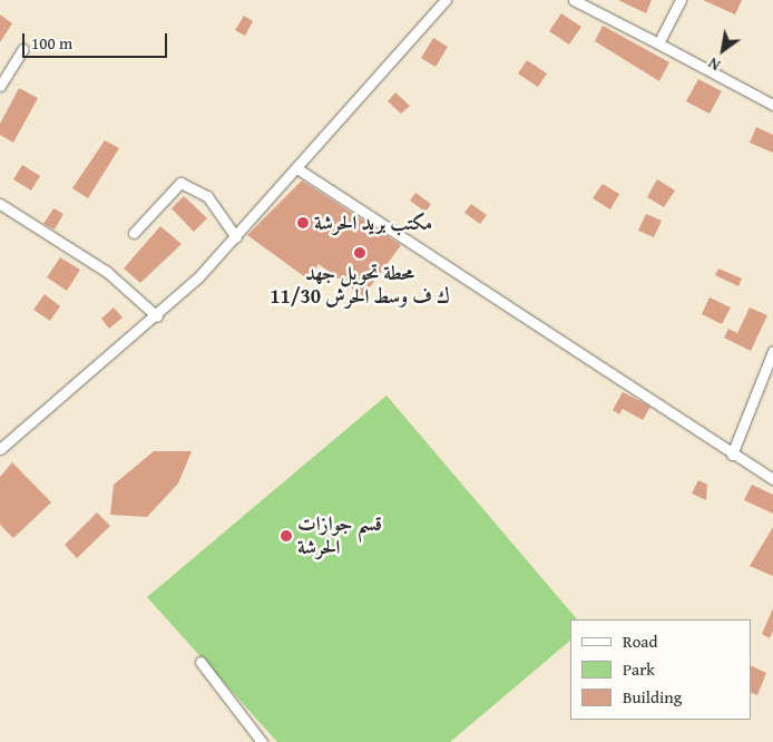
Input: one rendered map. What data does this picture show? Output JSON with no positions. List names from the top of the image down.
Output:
{
  "places": ["مكتب بريد الحرشة", "محطة تحويل جهد 11/30 ك ف وسط الحرش", "قسم جوازات الحرشة"],
  "legend": ["Road", "Park", "Building"],
  "scale_bar": "100 m",
  "north": "bottom left"
}
